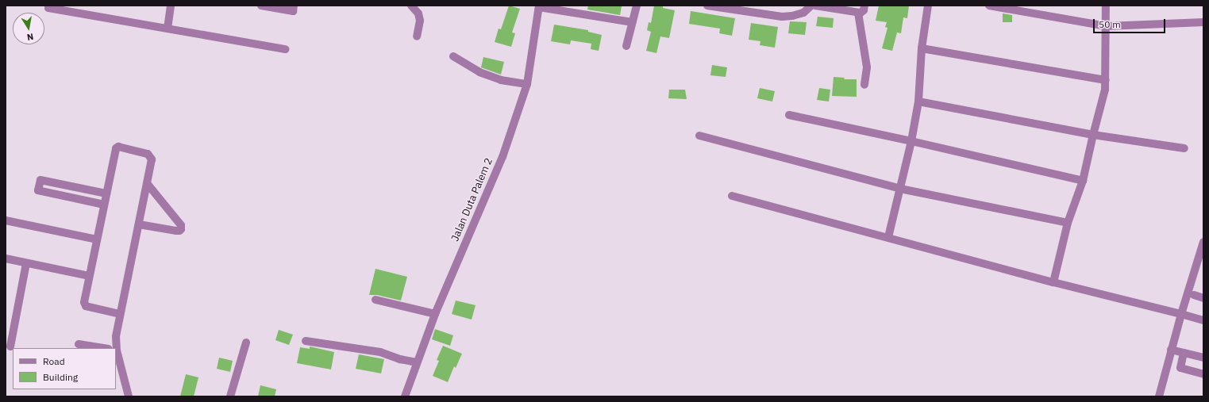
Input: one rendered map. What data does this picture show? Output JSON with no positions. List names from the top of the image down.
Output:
{
  "streets": {
    "street": ["Jalan Duta Palem 2"]
  },
  "legend": ["Road", "Building"],
  "scale_bar": "50 m",
  "north": "bottom"
}
